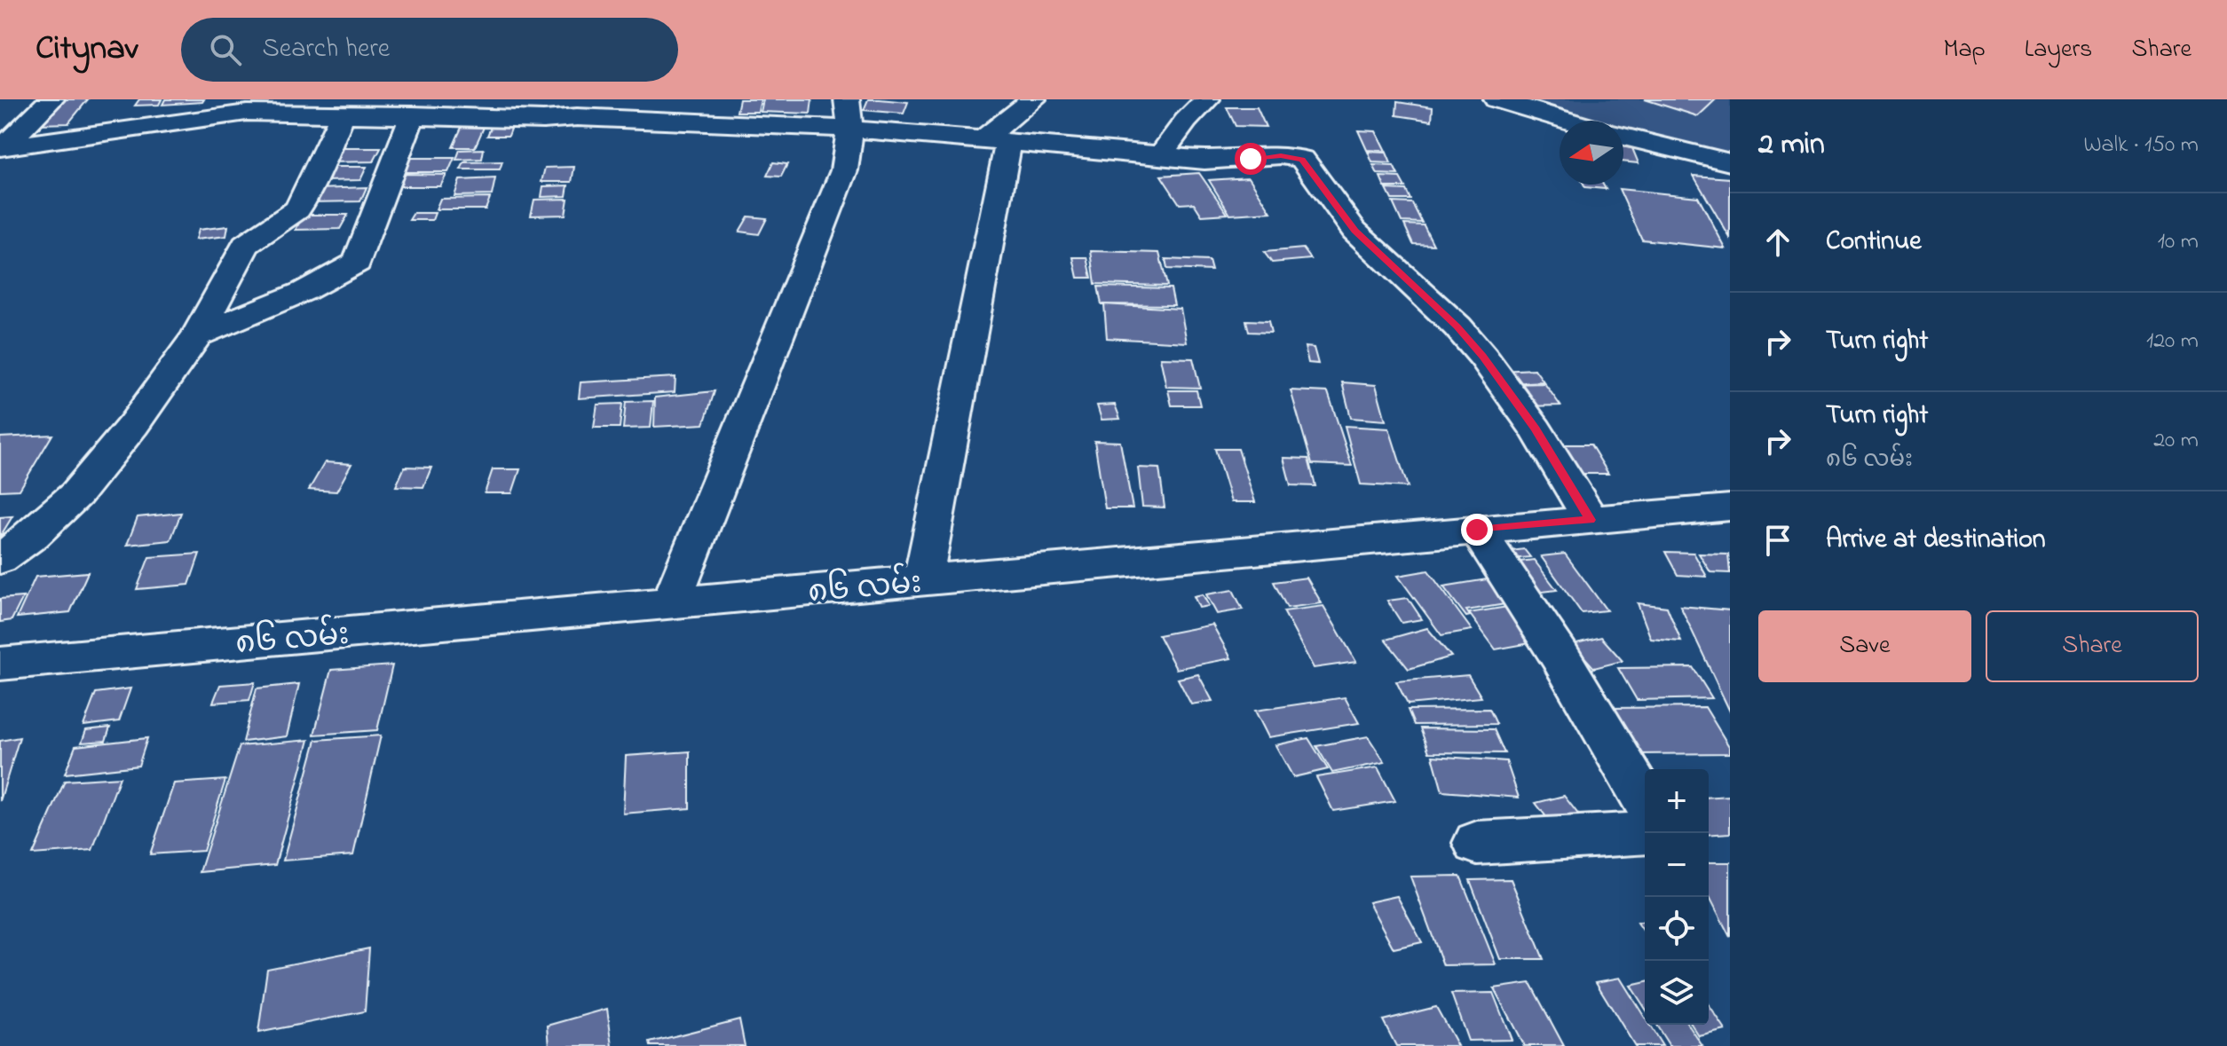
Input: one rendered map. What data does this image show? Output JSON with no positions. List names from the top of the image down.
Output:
{
  "streets": {
    "street": ["၈၆ လမ်း"]
  },
  "north": "left",
  "page": {
    "header": "Citynav",
    "search": "Search here",
    "nav": ["Map", "Layers", "Share"],
    "heading": ["2 min", "Walk · 150 m"],
    "list": [
      ["Continue", "10 m"],
      ["Turn right", "120 m"],
      ["Turn right", "၈၆ လမ်း", "20 m"],
      "Arrive at destination"
    ],
    "buttons": ["Save", "Share"],
    "map_buttons": ["+", "−"]
  }
}
